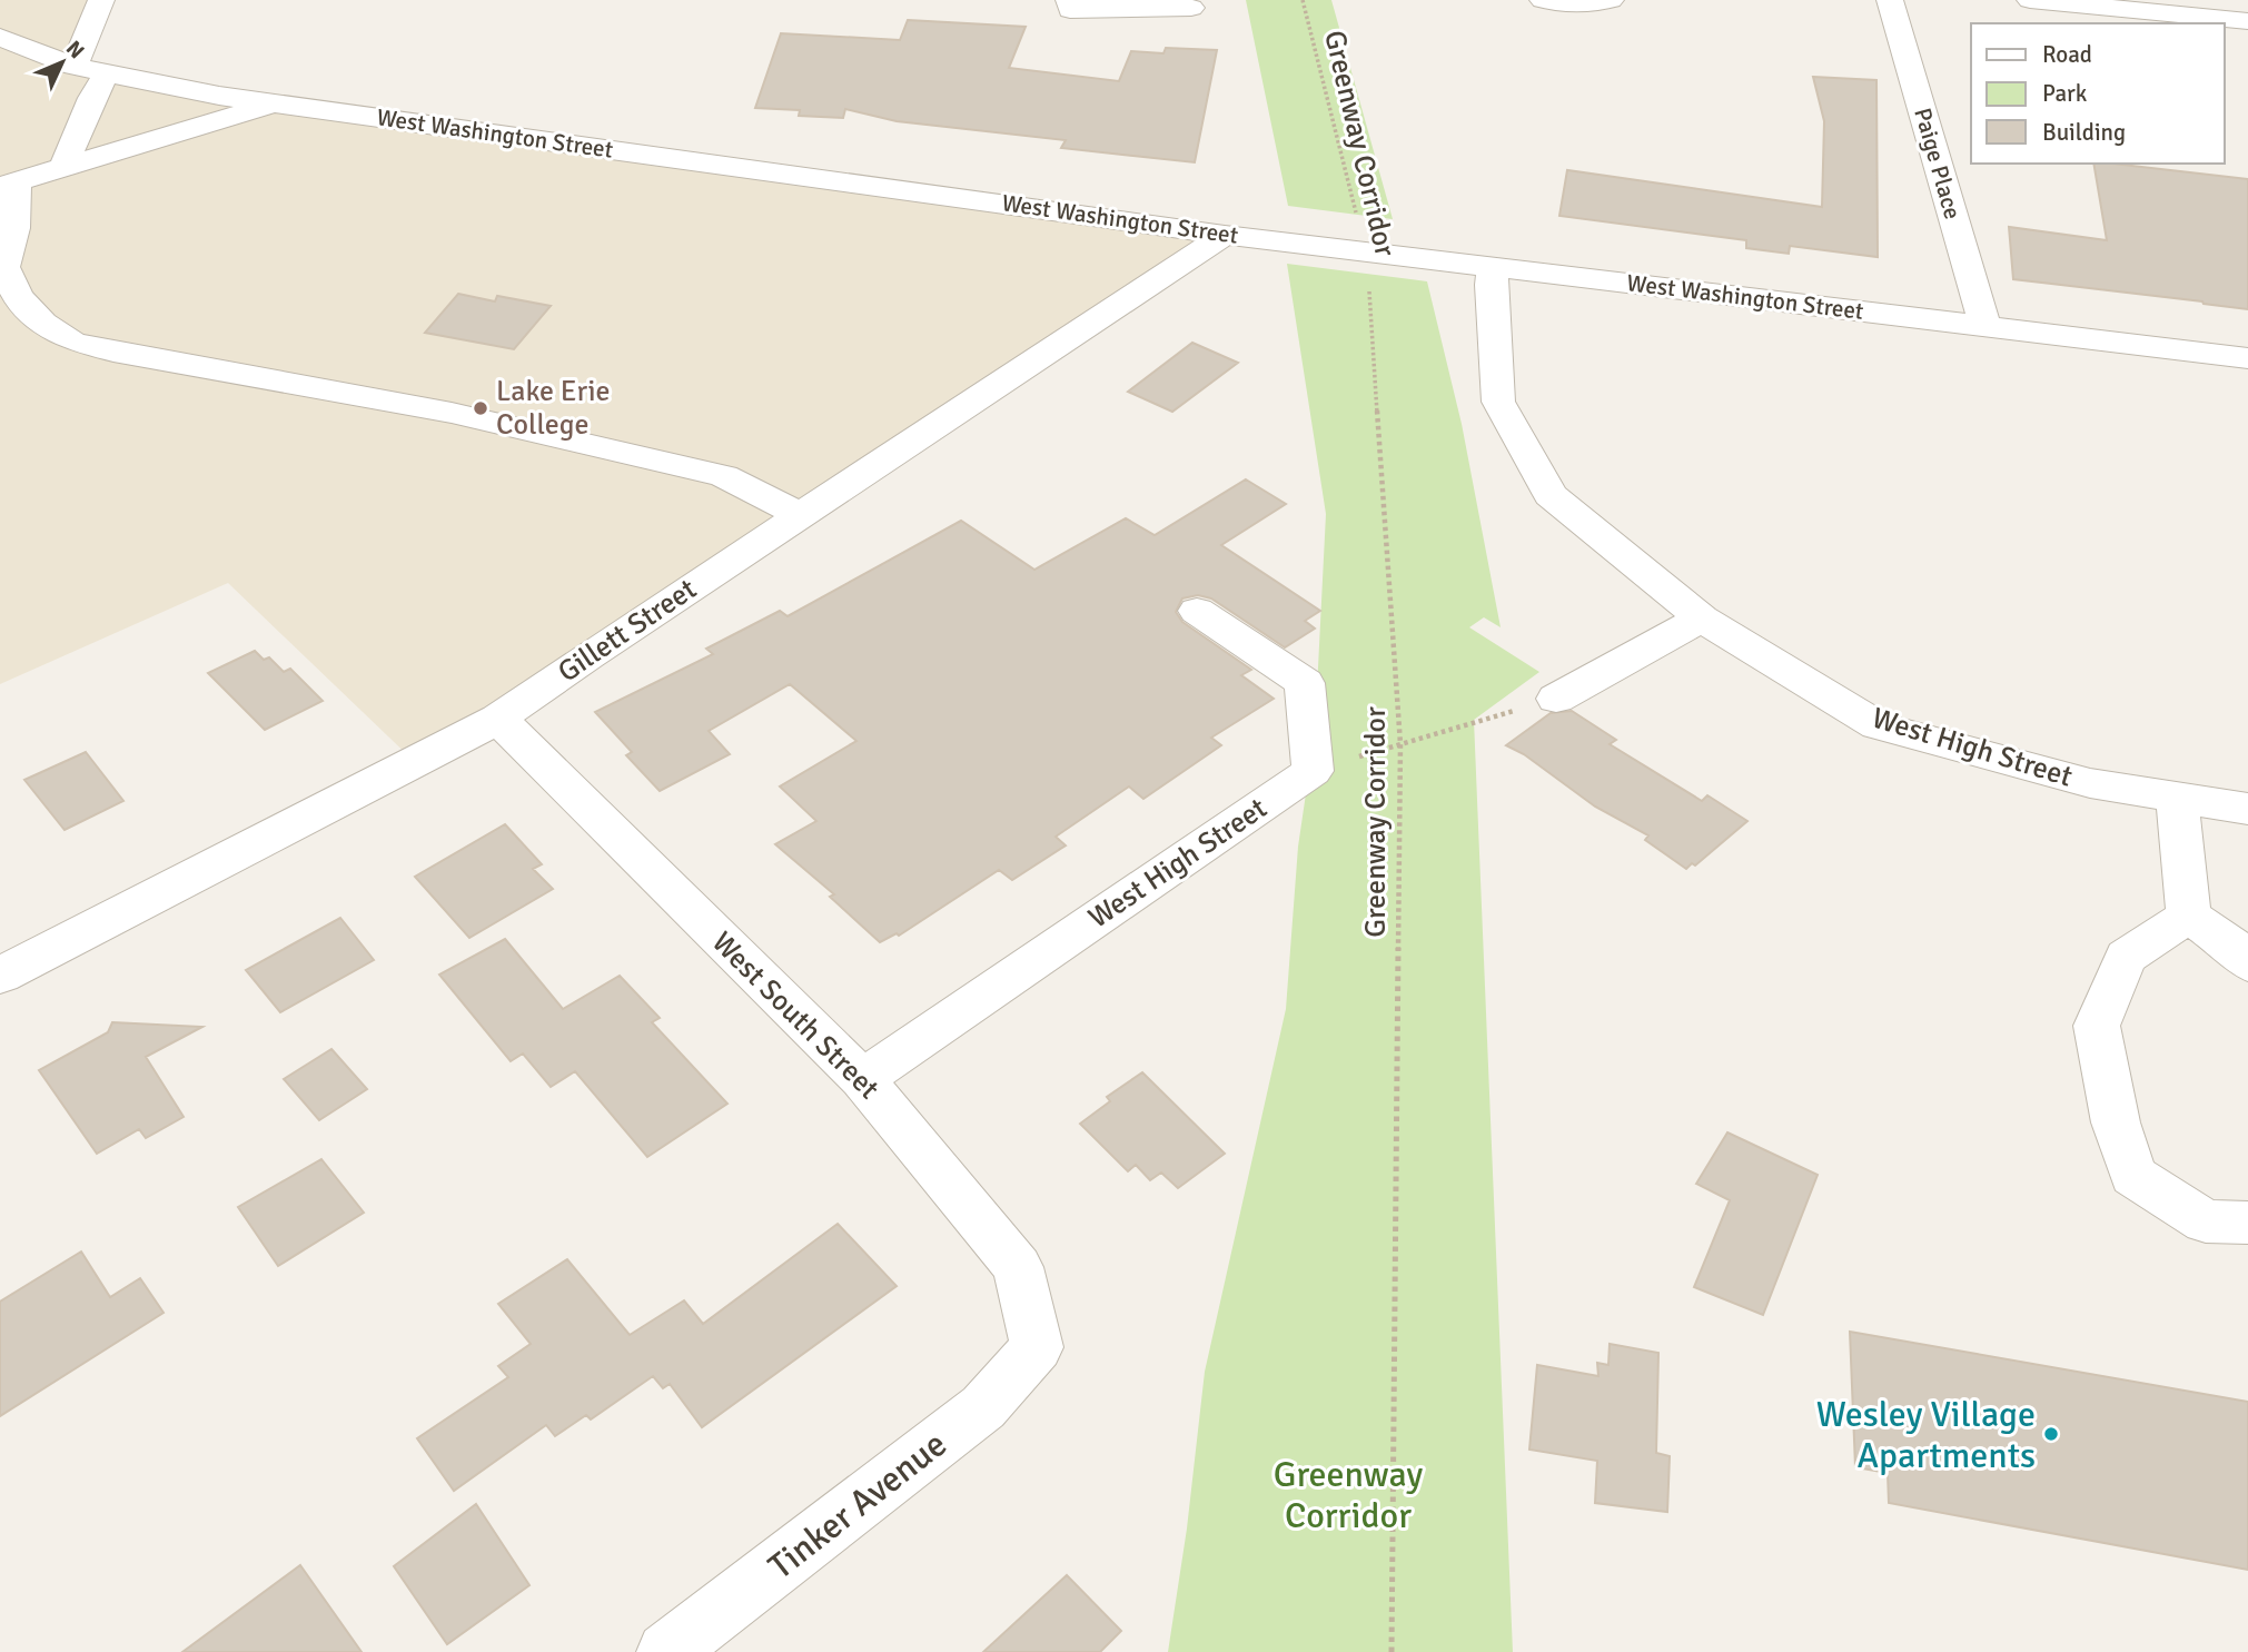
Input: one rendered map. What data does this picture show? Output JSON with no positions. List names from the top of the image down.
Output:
{
  "streets": {
    "street": [
      "West Washington Street",
      "Paige Place",
      "Gillett Street",
      "West High Street",
      "West South Street",
      "Tinker Avenue"
    ],
    "path": ["Greenway Corridor"]
  },
  "crossings": [
    ["West Washington Street", "Greenway Corridor"],
    ["West Washington Street", "Paige Place"],
    ["West Washington Street", "Gillett Street"],
    ["West Washington Street", "West High Street"],
    ["Gillett Street", "West South Street"],
    ["West High Street", "West South Street"],
    ["West South Street", "Tinker Avenue"]
  ],
  "parks": ["Greenway Corridor"],
  "places": ["Lake Erie College", "Wesley Village Apartments"],
  "legend": ["Road", "Park", "Building"],
  "north": "top right"
}
